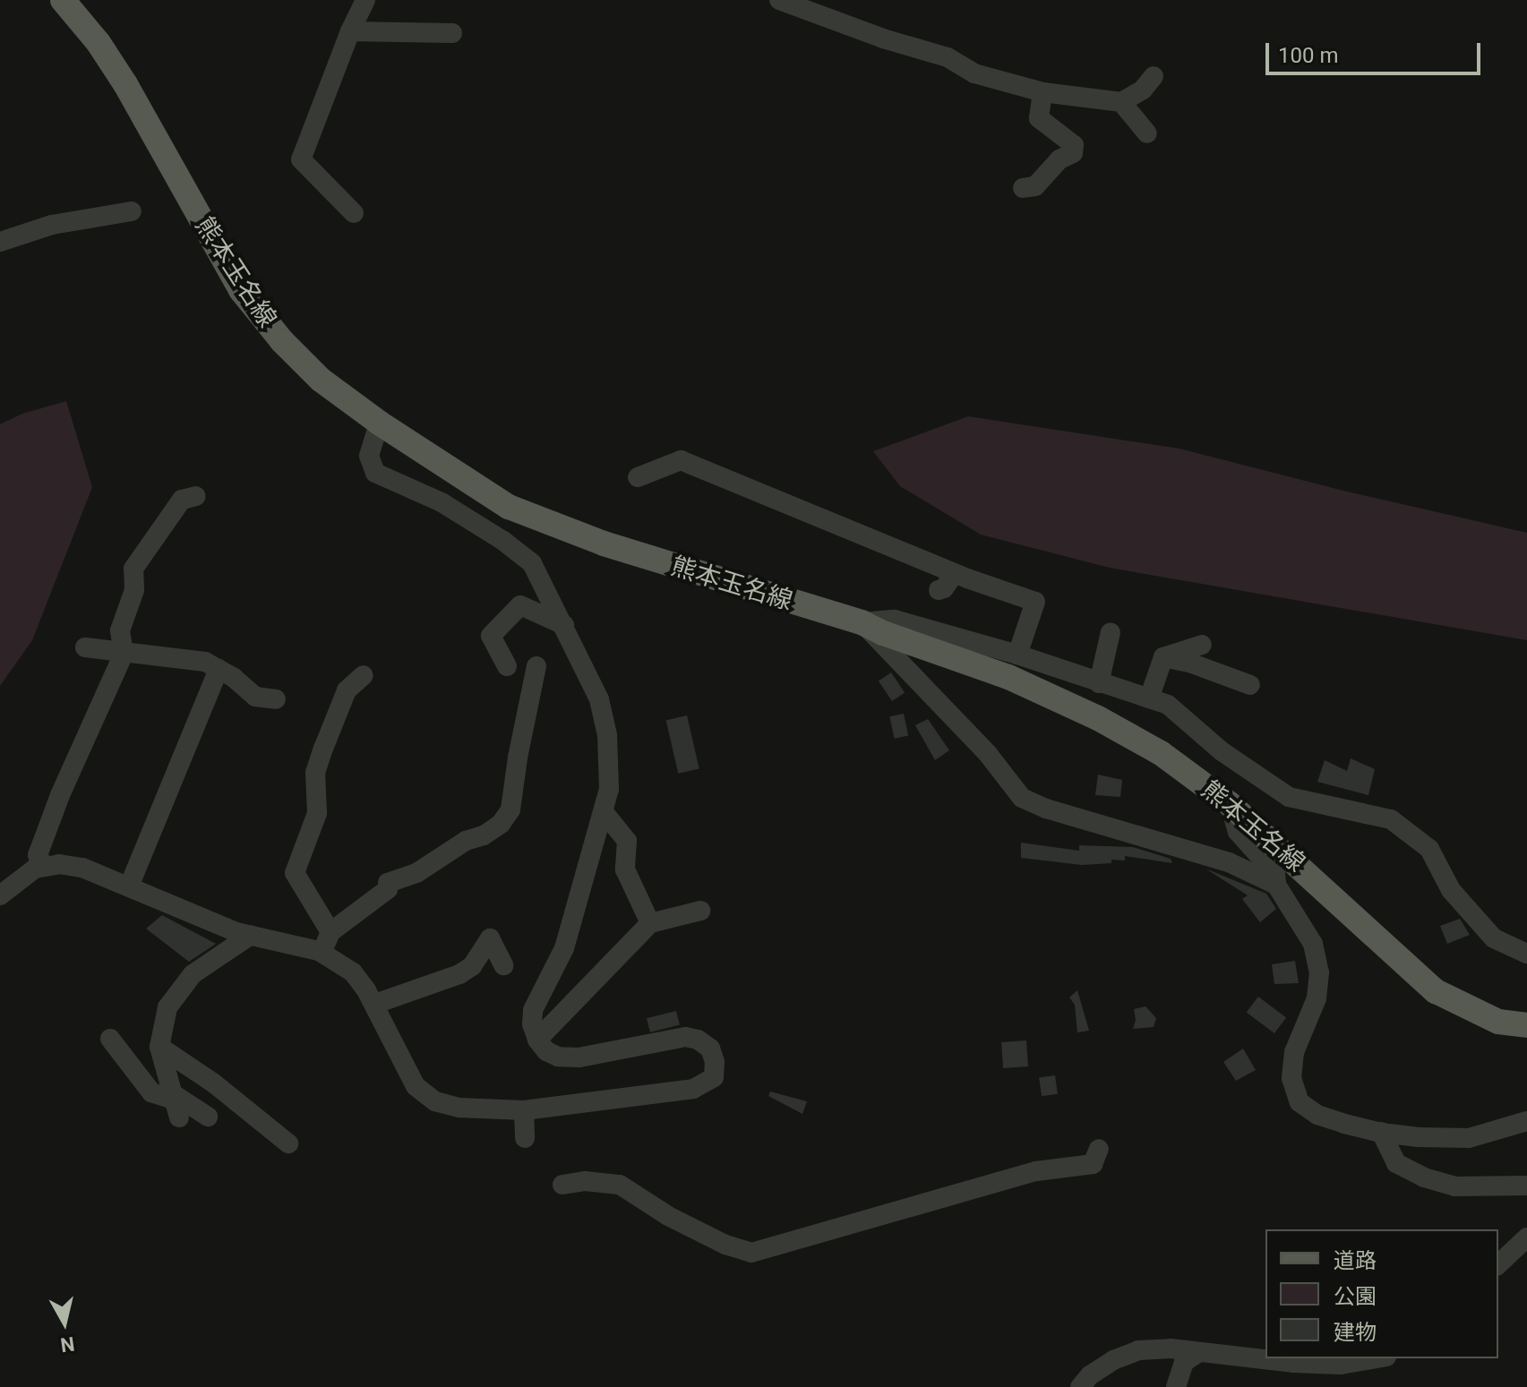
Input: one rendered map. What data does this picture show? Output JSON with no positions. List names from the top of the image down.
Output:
{
  "streets": {
    "main road": ["熊本玉名線"]
  },
  "legend": ["道路", "公園", "建物"],
  "scale_bar": "100 m",
  "north": "bottom"
}
